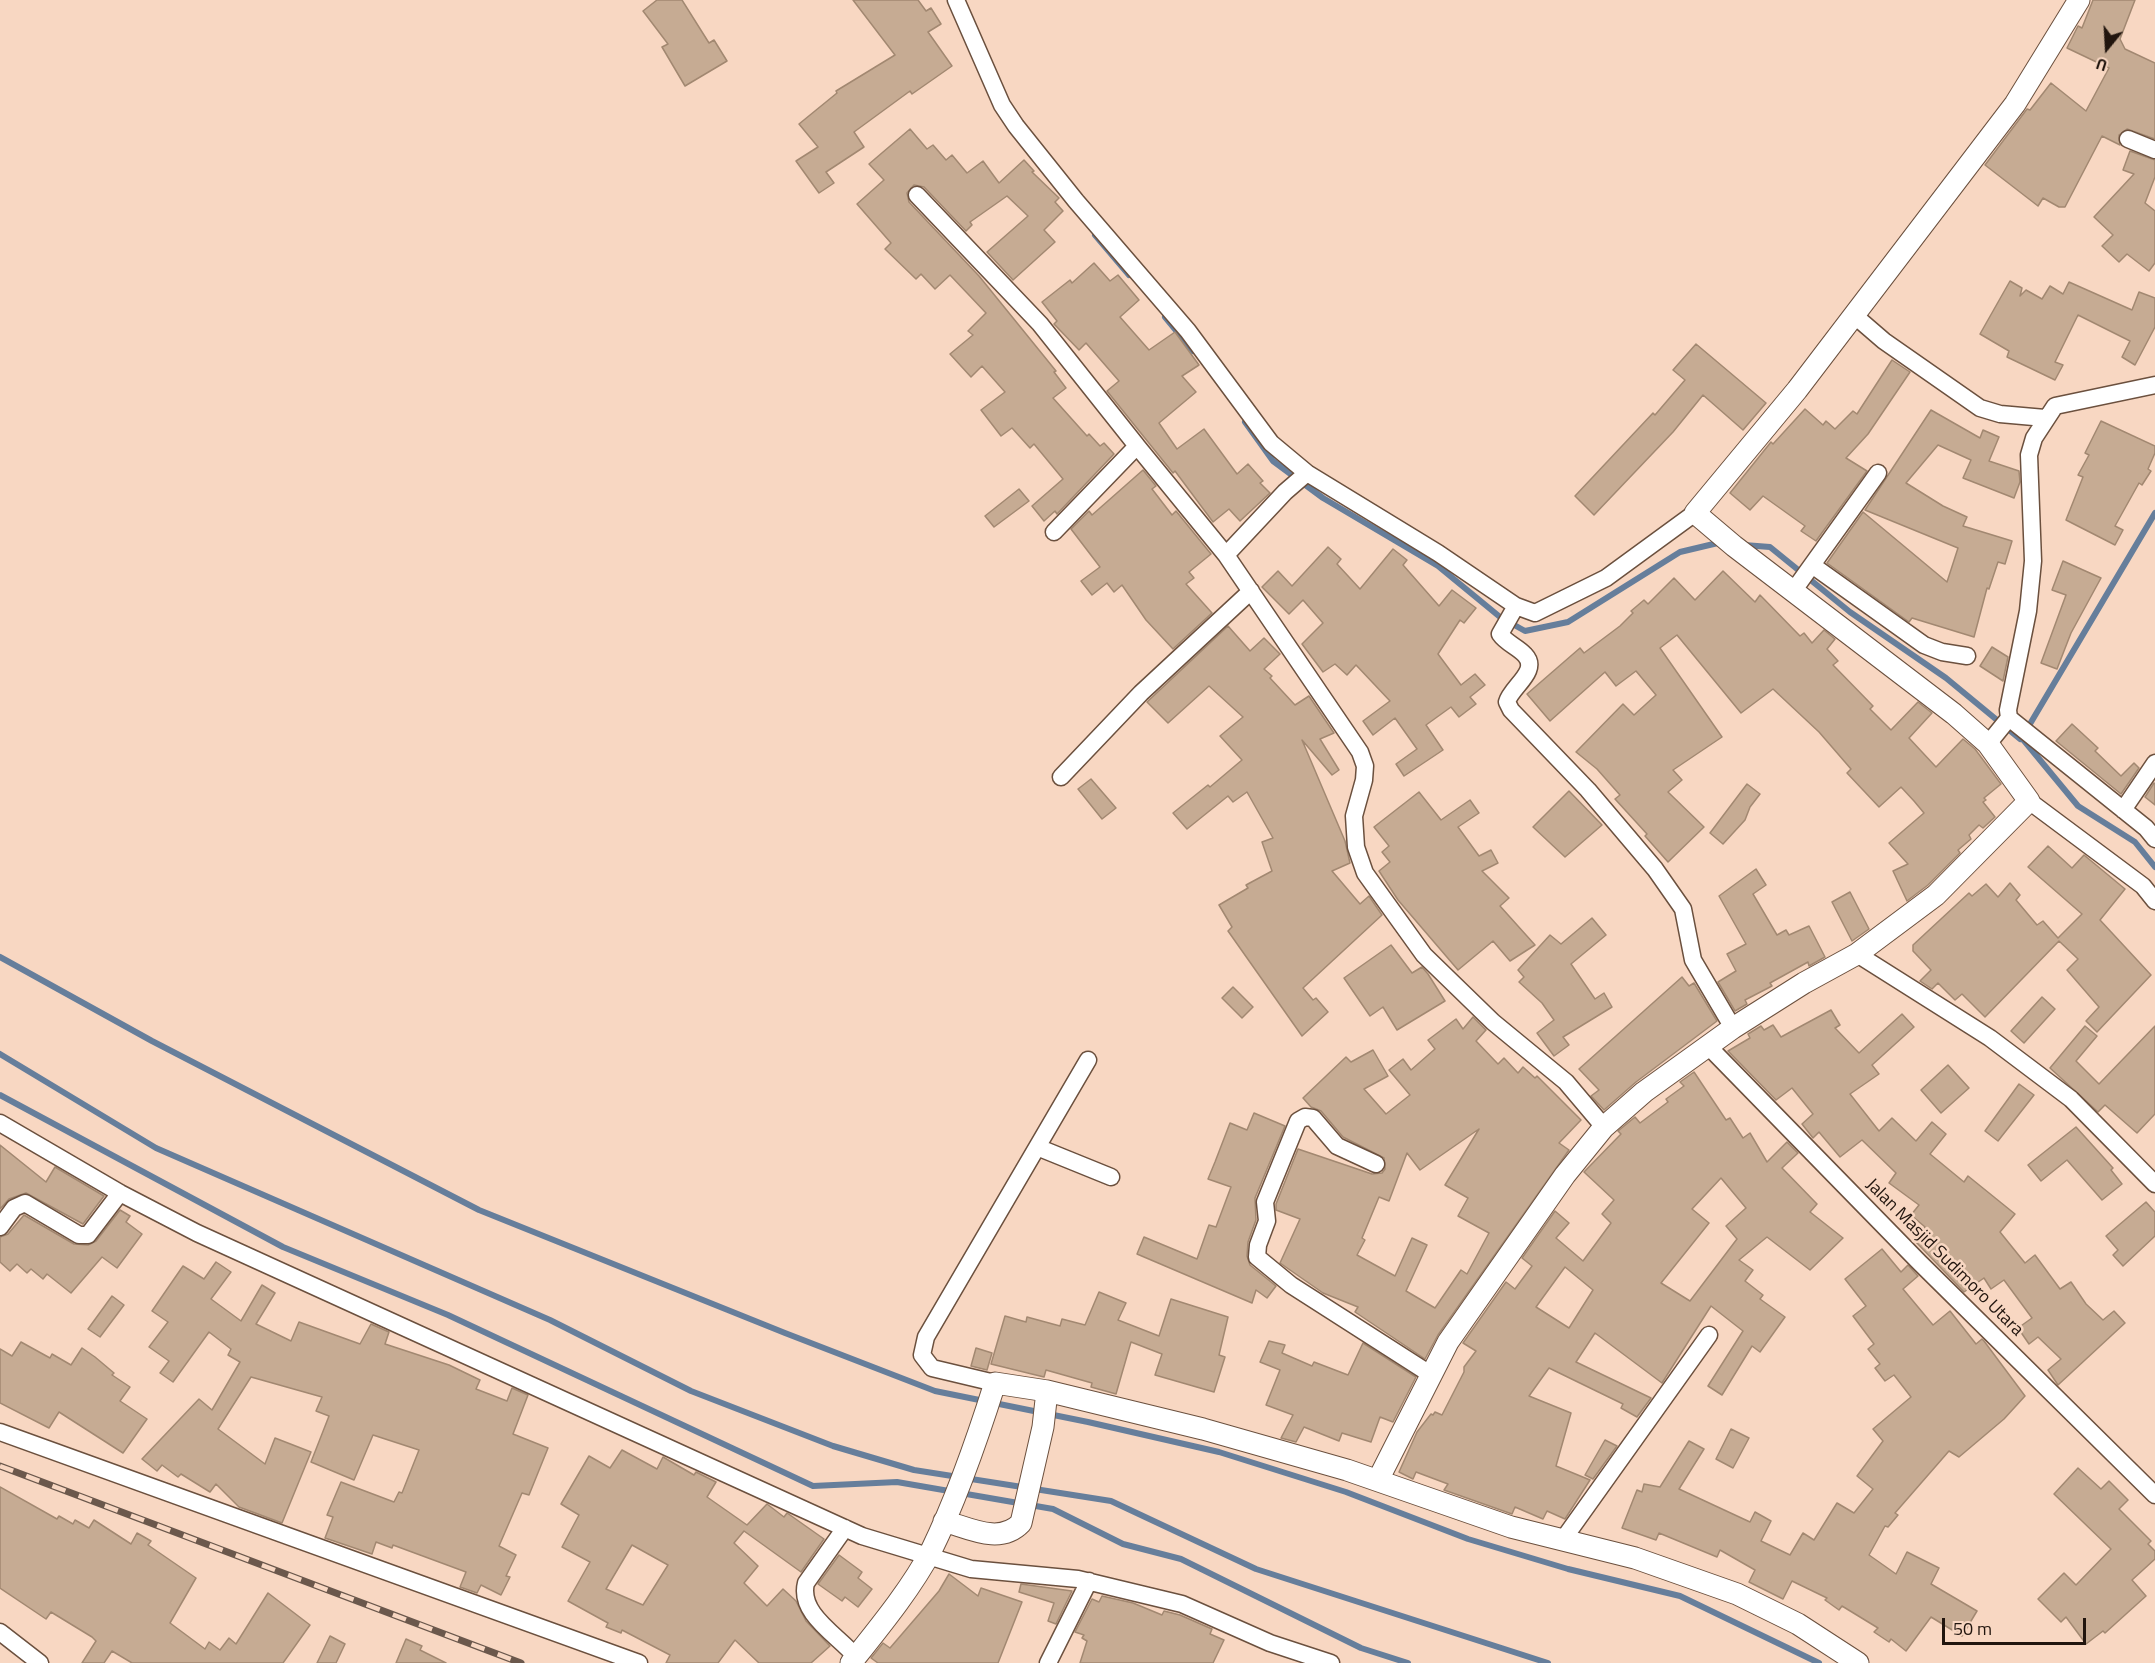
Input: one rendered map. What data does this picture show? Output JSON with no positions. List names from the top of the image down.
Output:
{
  "streets": {
    "street": ["Jalan Masjid Sudimoro Utara"]
  },
  "scale_bar": "50 m",
  "north": "bottom"
}
